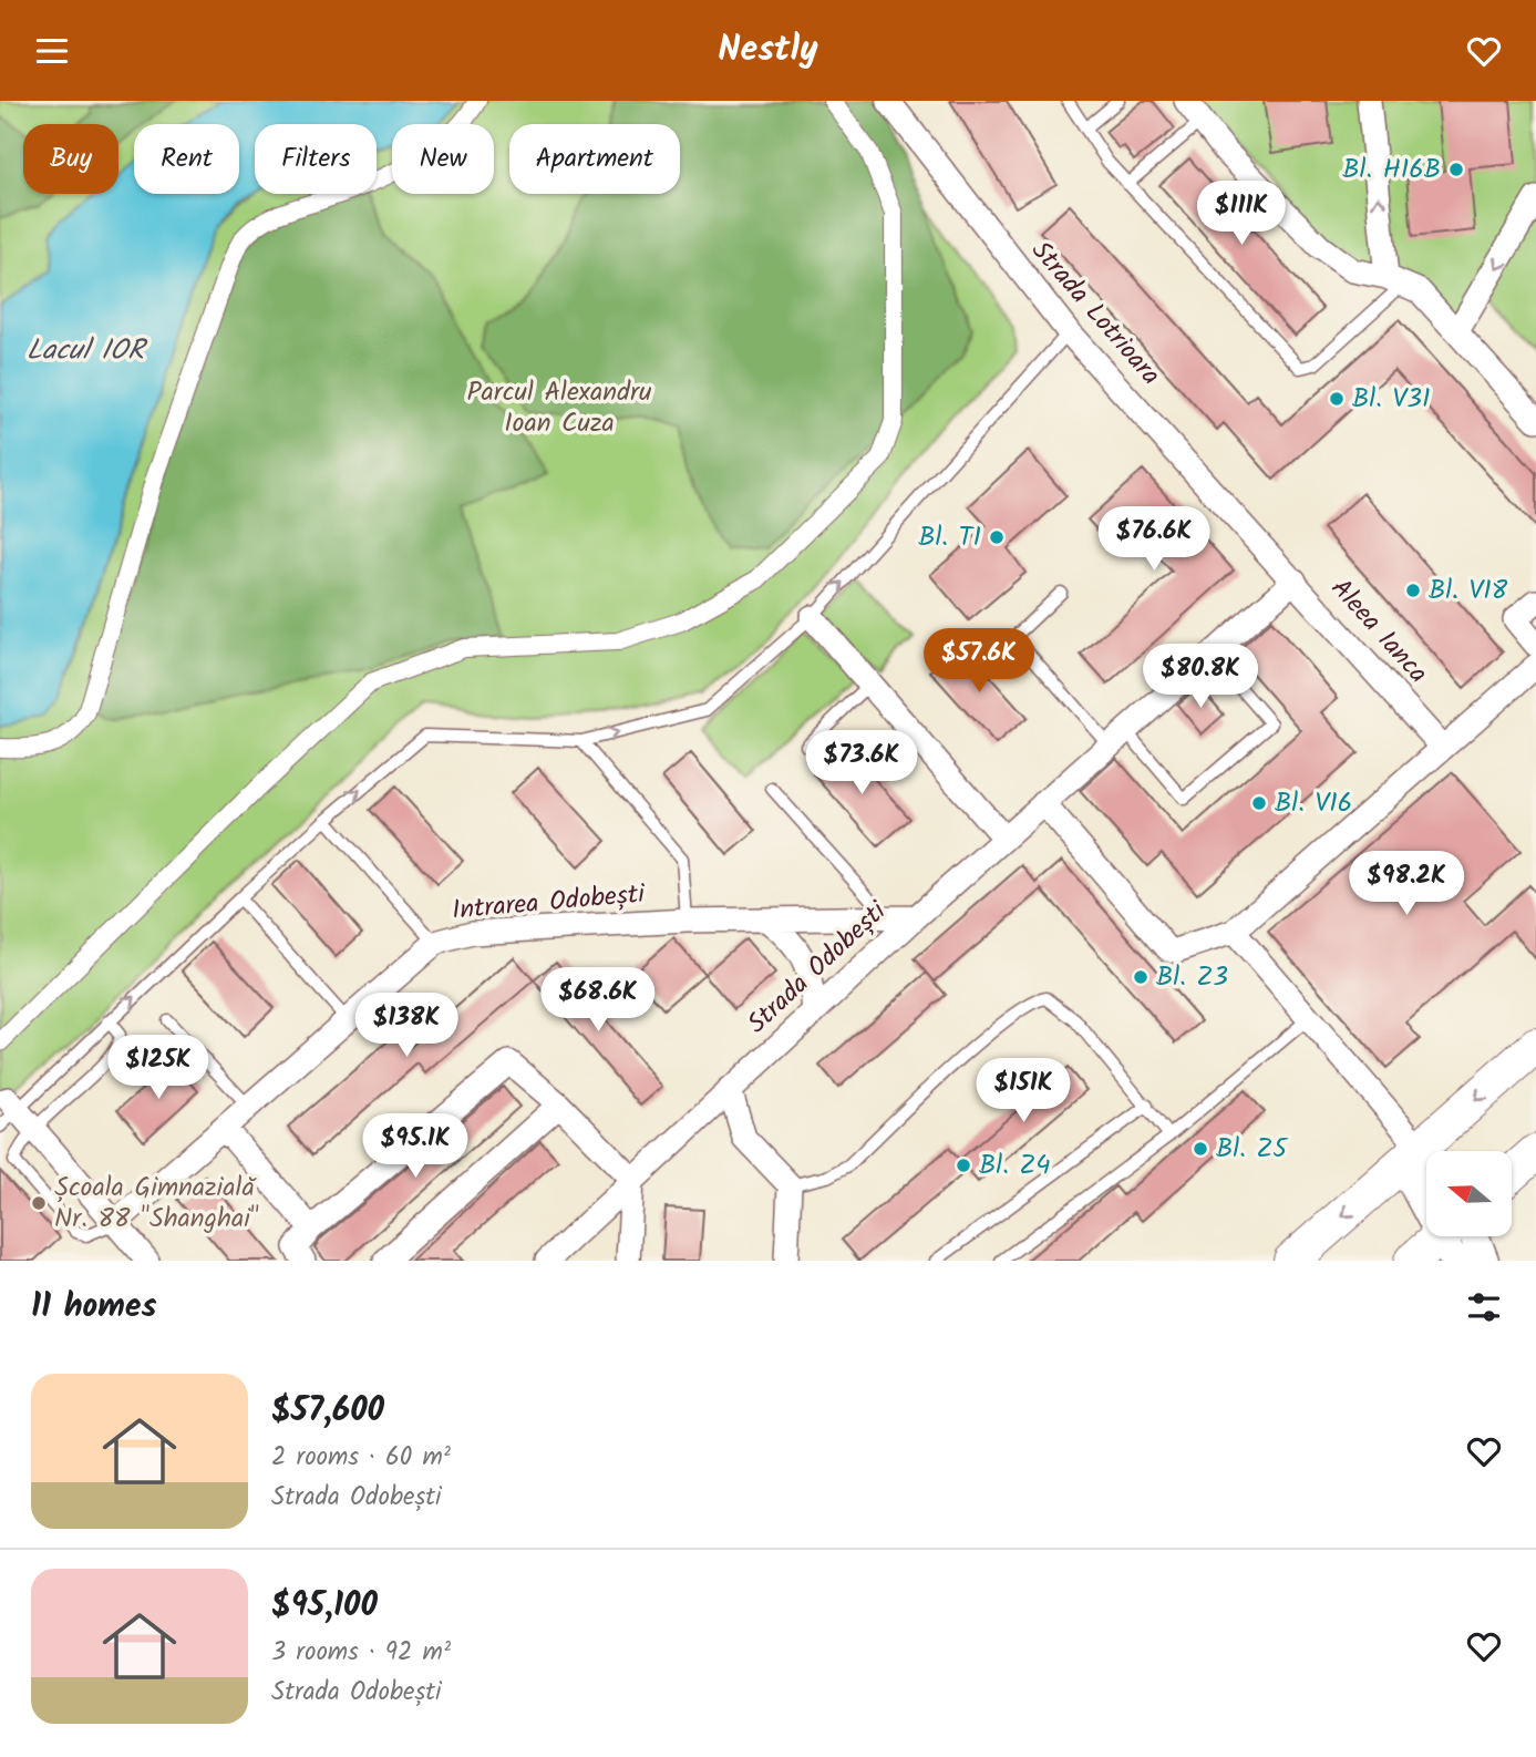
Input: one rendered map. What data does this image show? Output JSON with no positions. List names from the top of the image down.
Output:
{
  "streets": {
    "street": [
      "Strada Lotrioara",
      "Aleea Ianca",
      "Intrarea Odobești",
      "Strada Odobești"
    ]
  },
  "crossings": [
    ["Strada Lotrioara", "Aleea Ianca"],
    ["Aleea Ianca", "Strada Odobești"],
    ["Intrarea Odobești", "Strada Odobești"]
  ],
  "water": ["Lacul IOR"],
  "parks": ["Parcul Alexandru Ioan Cuza"],
  "places": [
    "Bl. H16B",
    "Bl. V31",
    "Bl. T1",
    "Bl. V18",
    "Bl. V16",
    "Bl. Z3",
    "Bl. Z5",
    "Bl. Z4",
    "Școala Gimnazială Nr. 88 \"Shanghai\""
  ],
  "north": "left",
  "page": {
    "header": "Nestly",
    "chip": [
      "Buy",
      "Rent",
      "Filters",
      "New",
      "Apartment"
    ],
    "price": [
      "$111K",
      "$76.6K",
      "$57.6K",
      "$80.8K",
      "$73.6K",
      "$98.2K",
      "$68.6K",
      "$138K",
      "$125K",
      "$151K",
      "$95.1K"
    ],
    "heading": "11 homes",
    "list": [
      {
        "name": "$57,600",
        "note": "2 rooms · 60 m² · Strada Odobești"
      },
      {
        "name": "$95,100",
        "note": "3 rooms · 92 m² · Strada Odobești"
      }
    ]
  }
}
